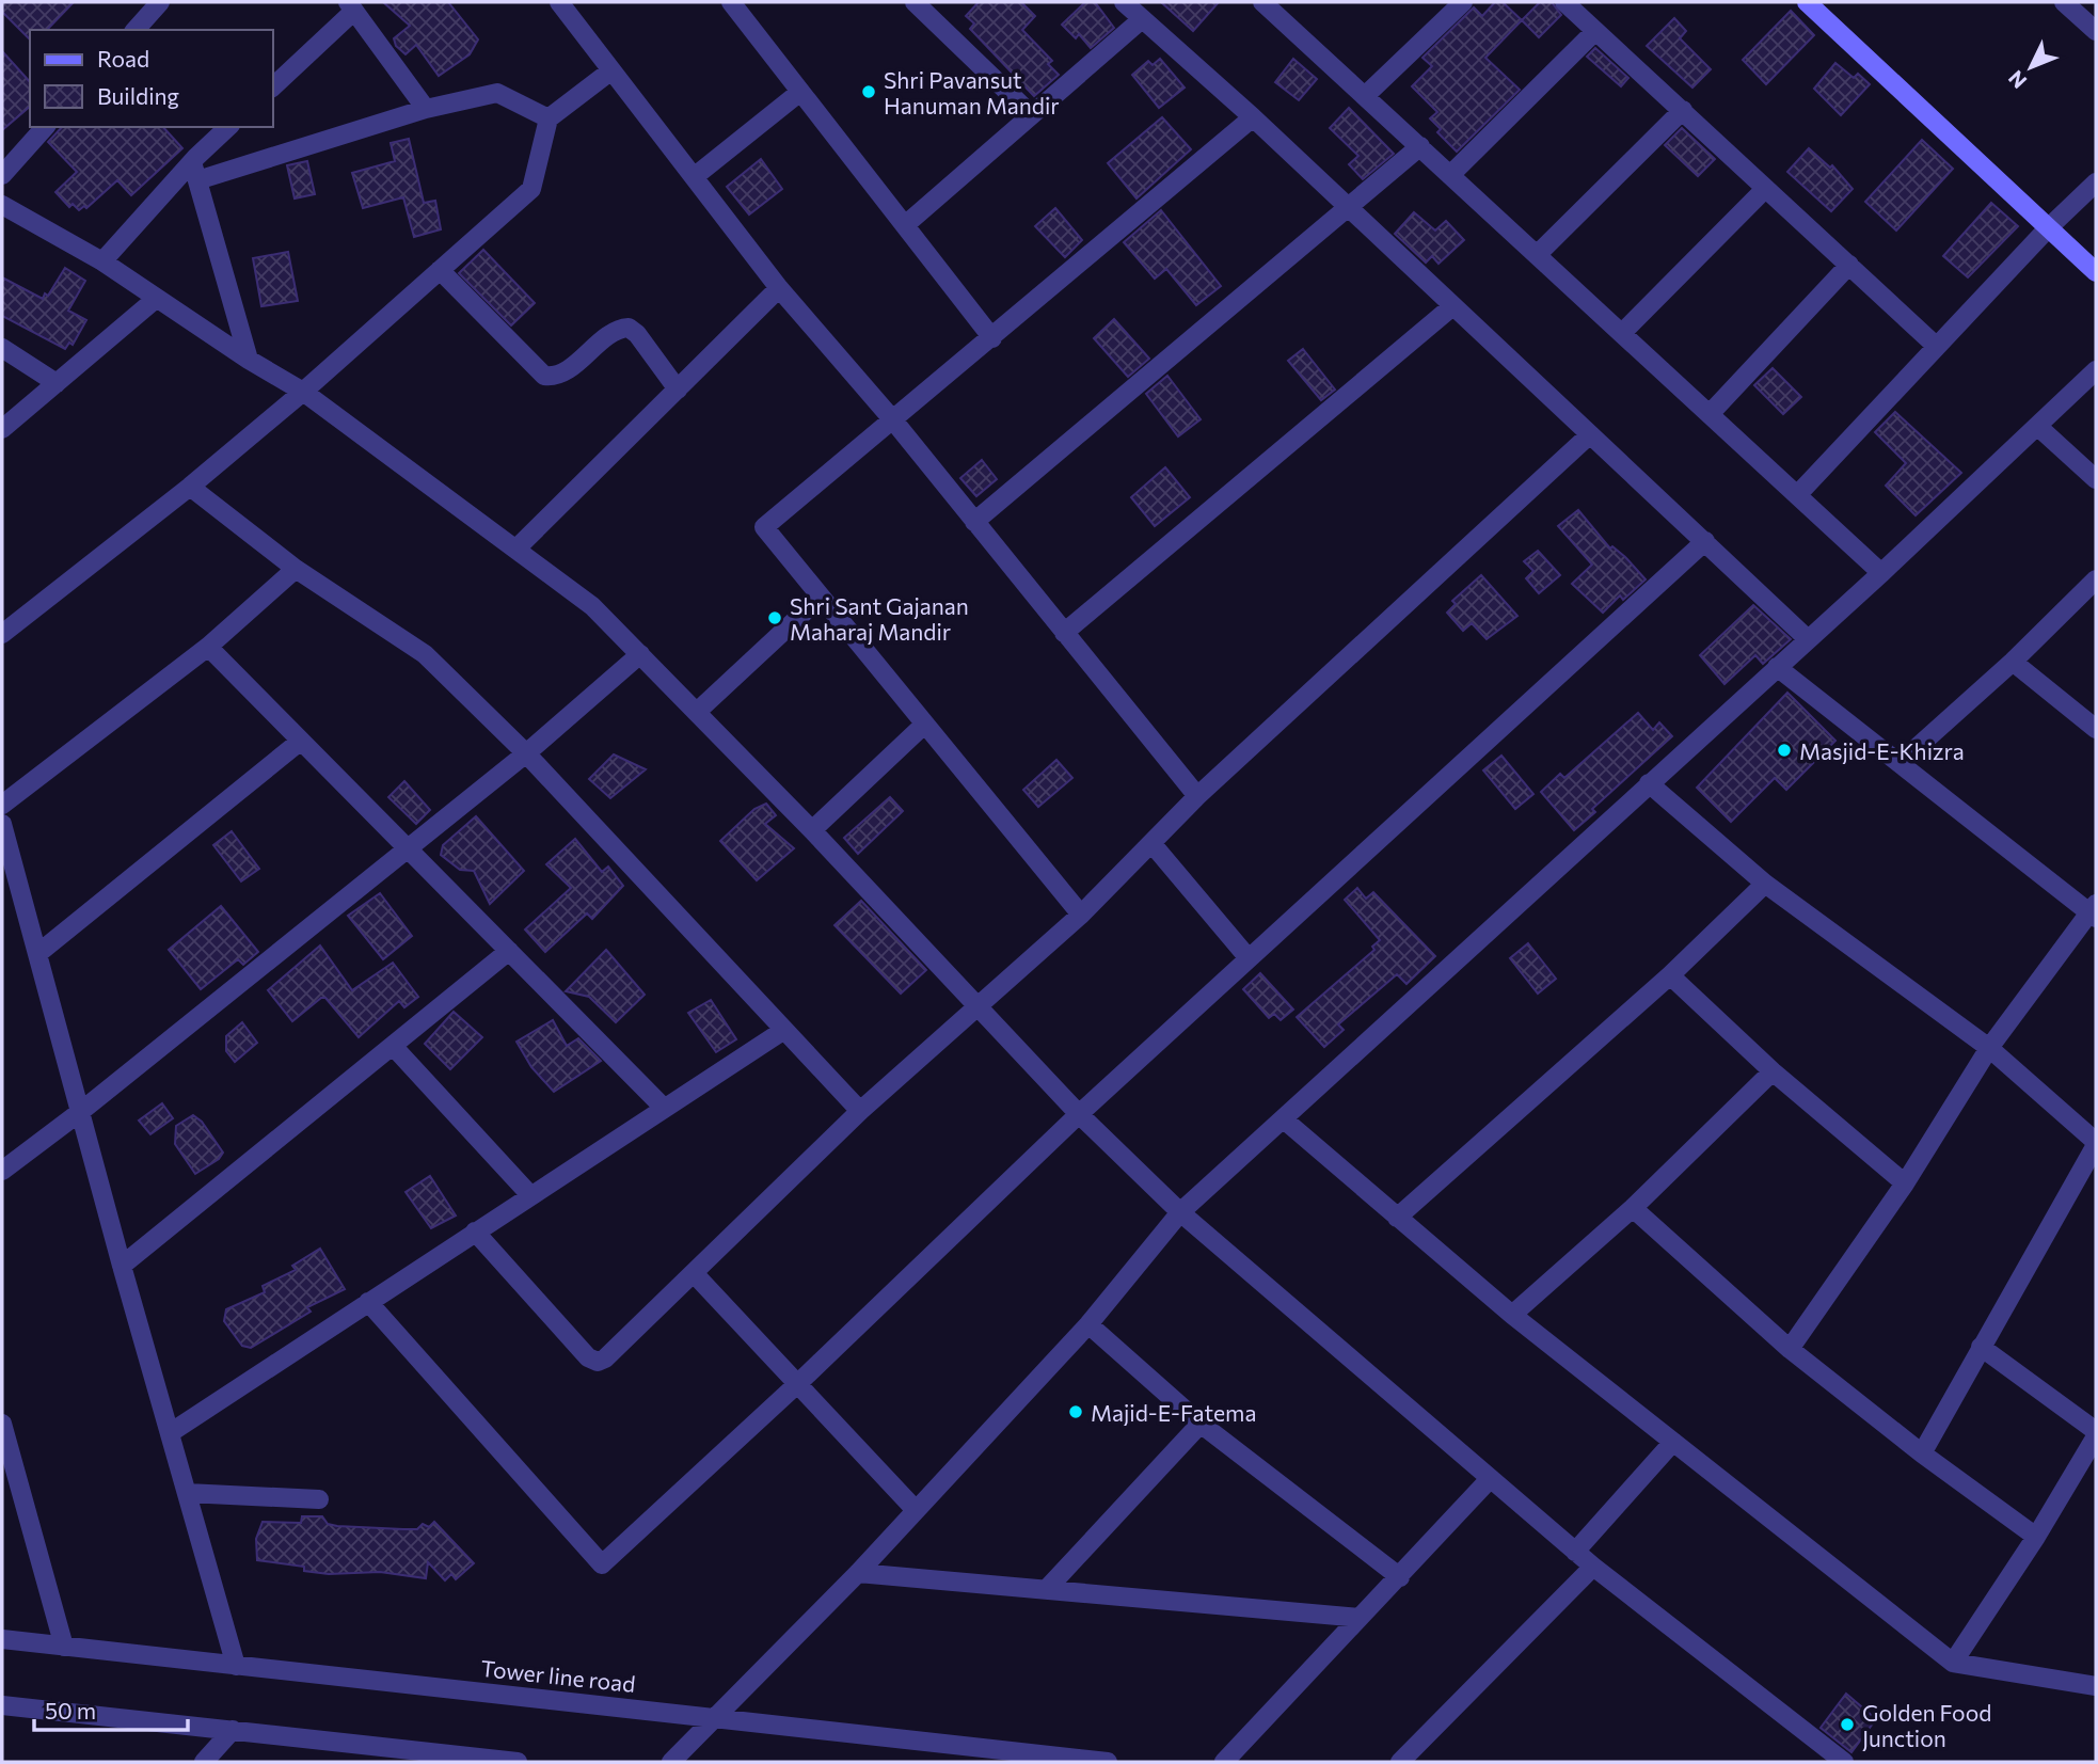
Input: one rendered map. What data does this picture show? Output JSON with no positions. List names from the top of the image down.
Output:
{
  "streets": {
    "street": ["Tower line road"]
  },
  "places": [
    "Shri Pavansut Hanuman Mandir",
    "Shri Sant Gajanan Maharaj Mandir",
    "Masjid-E-Khizra",
    "Majid-E-Fatema",
    "Golden Food Junction"
  ],
  "legend": ["Road", "Building"],
  "scale_bar": "50 m",
  "north": "bottom left"
}
